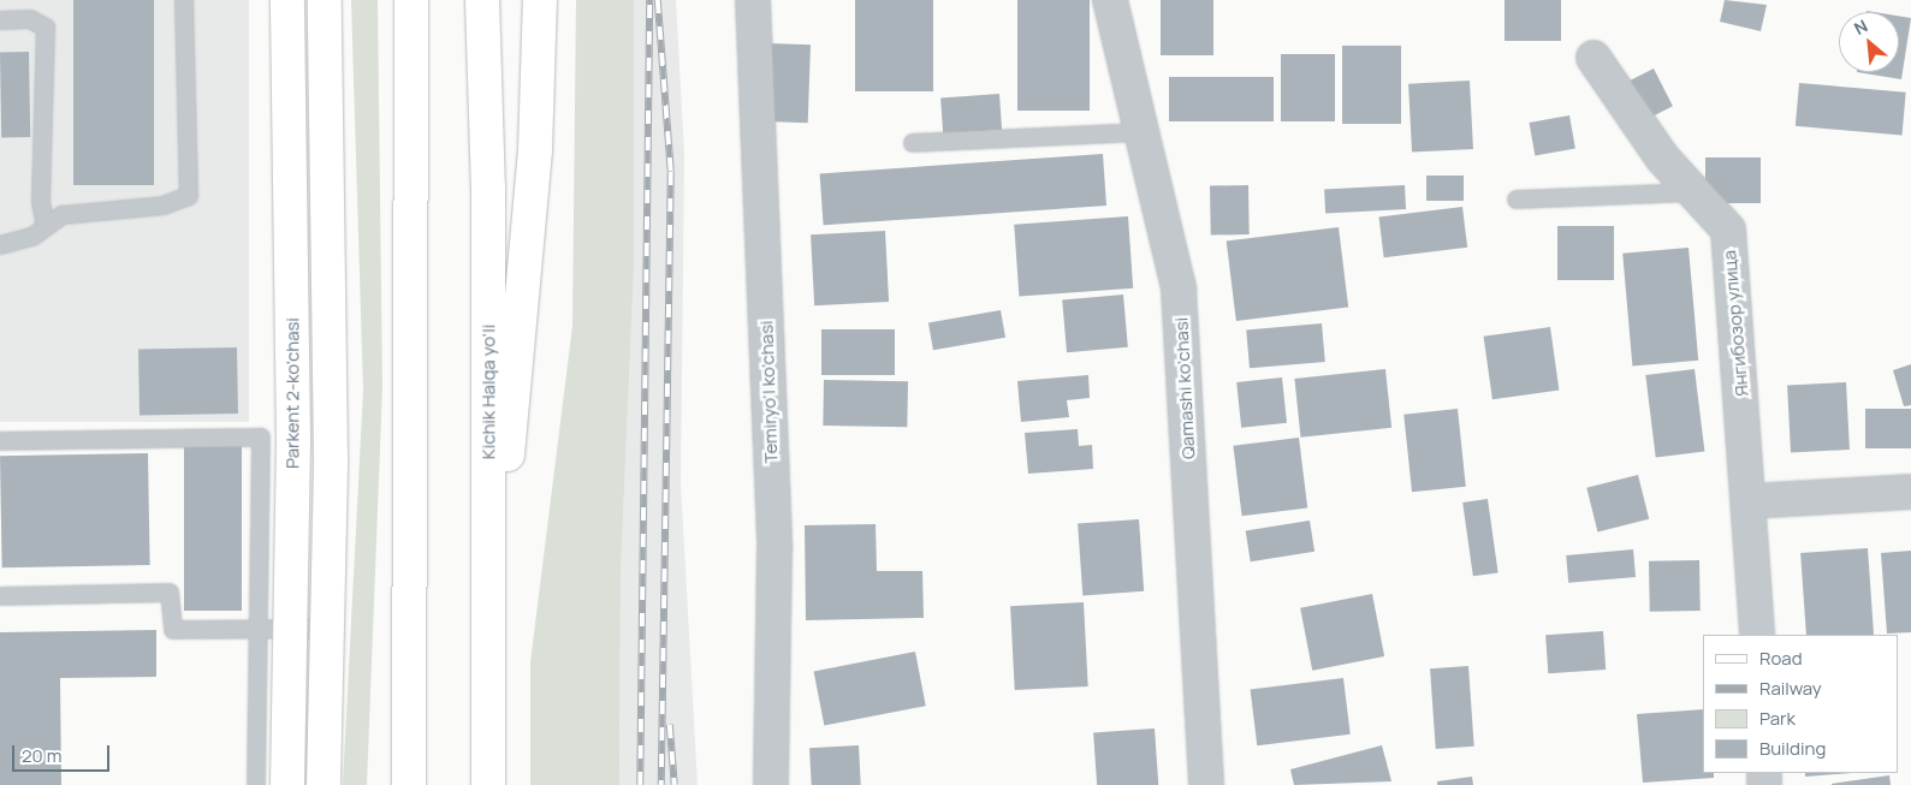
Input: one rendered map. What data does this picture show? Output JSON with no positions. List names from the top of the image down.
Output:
{
  "streets": {
    "main road": ["Kichik Halqa yo'li", "Parkent 2-ko'chasi"],
    "street": ["Янгибозор улица", "Qamashi ko'chasi", "Temiryo'l ko'chasi"]
  },
  "legend": [
    "Road",
    "Railway",
    "Park",
    "Building"
  ],
  "scale_bar": "20 m",
  "north": "top left"
}
